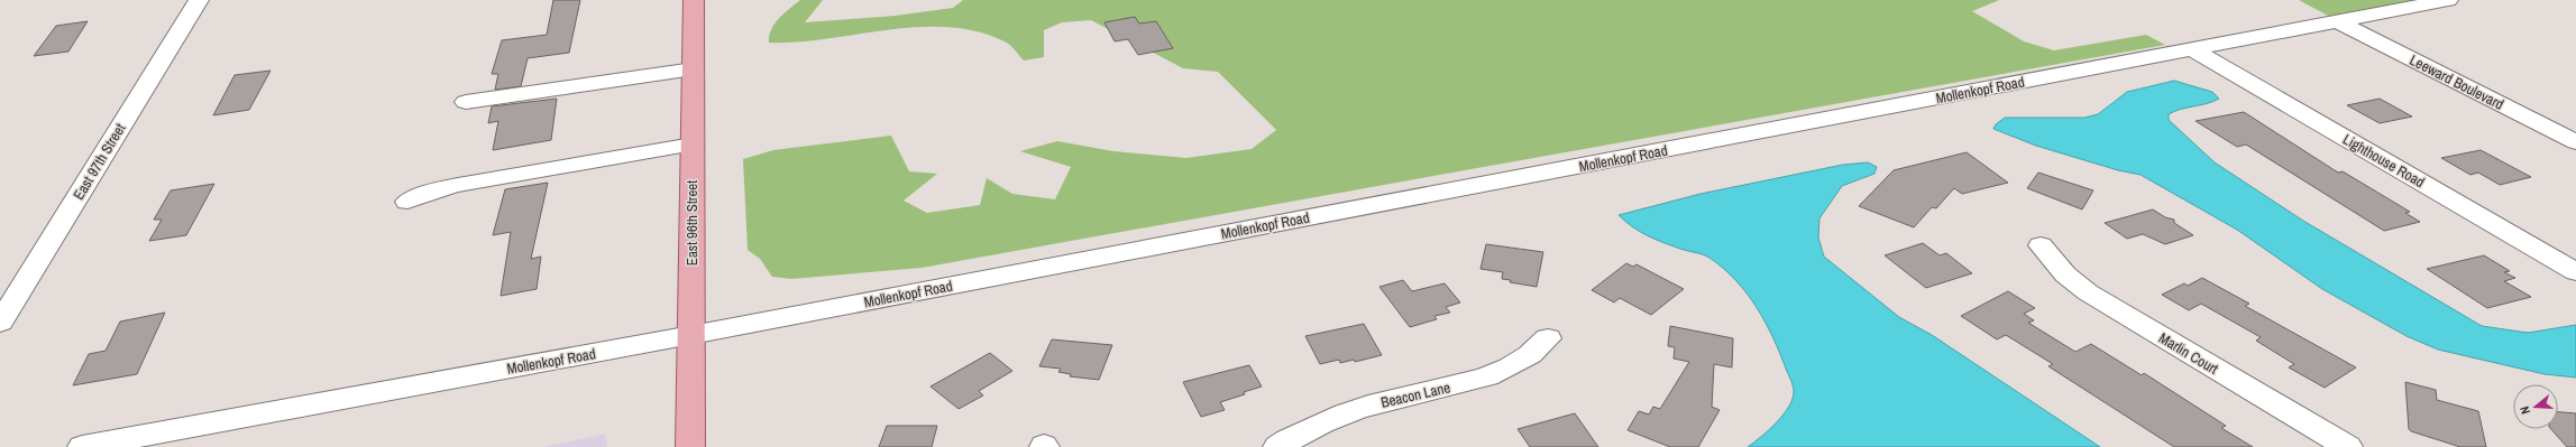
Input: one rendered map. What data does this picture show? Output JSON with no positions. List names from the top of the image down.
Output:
{
  "streets": {
    "main road": ["East 96th Street"],
    "street": [
      "Leeward Boulevard",
      "Mollenkopf Road",
      "Lighthouse Road",
      "East 97th Street",
      "Marlin Court",
      "Beacon Lane"
    ]
  },
  "crossings": [
    ["Leeward Boulevard", "Mollenkopf Road"],
    ["Mollenkopf Road", "Lighthouse Road"],
    ["Mollenkopf Road", "East 96th Street"]
  ],
  "north": "left"
}
